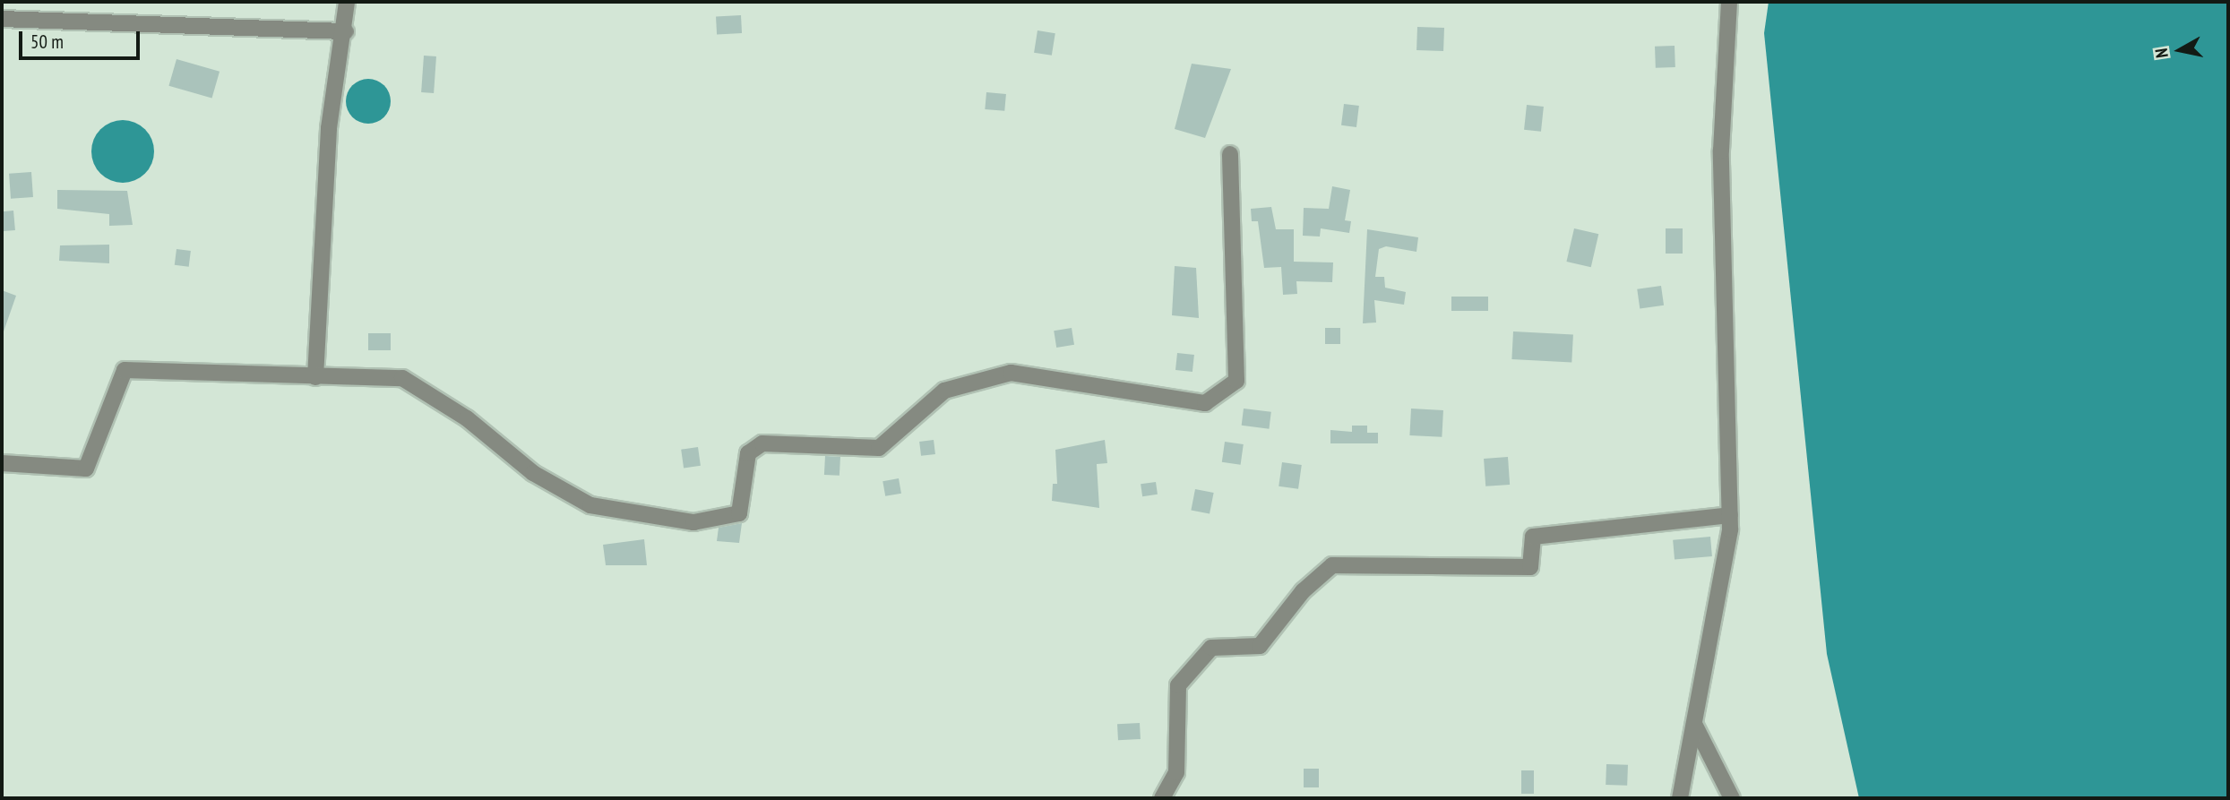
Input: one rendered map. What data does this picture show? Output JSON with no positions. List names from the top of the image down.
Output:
{
  "scale_bar": "50 m",
  "north": "left"
}
